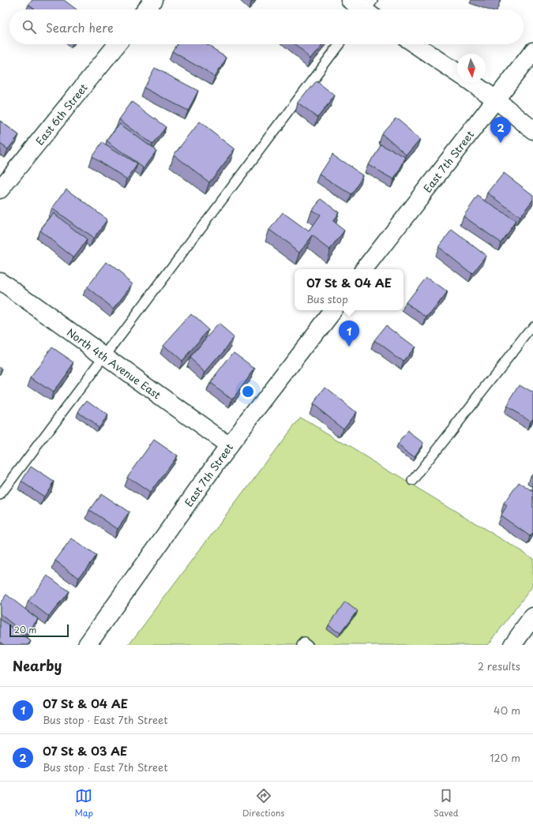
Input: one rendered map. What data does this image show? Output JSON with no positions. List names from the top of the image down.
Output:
{
  "streets": {
    "street": ["East 6th Street", "East 7th Street", "North 4th Avenue East"]
  },
  "crossings": [
    ["East 7th Street", "North 4th Avenue East"]
  ],
  "scale_bar": "20 m",
  "north": "bottom",
  "page": {
    "search": "Search here",
    "pins": ["2", "1"],
    "popup": ["07 St & 04 AE", "Bus stop"],
    "scale": "20 m",
    "heading": ["Nearby", "2 results"],
    "list": [
      {
        "mark": "1",
        "name": "07 St & 04 AE",
        "note": "Bus stop · East 7th Street",
        "value": "40 m"
      },
      {
        "mark": "2",
        "name": "07 St & 03 AE",
        "note": "Bus stop · East 7th Street",
        "value": "120 m"
      }
    ],
    "nav": ["Map", "Directions", "Saved"]
  }
}
